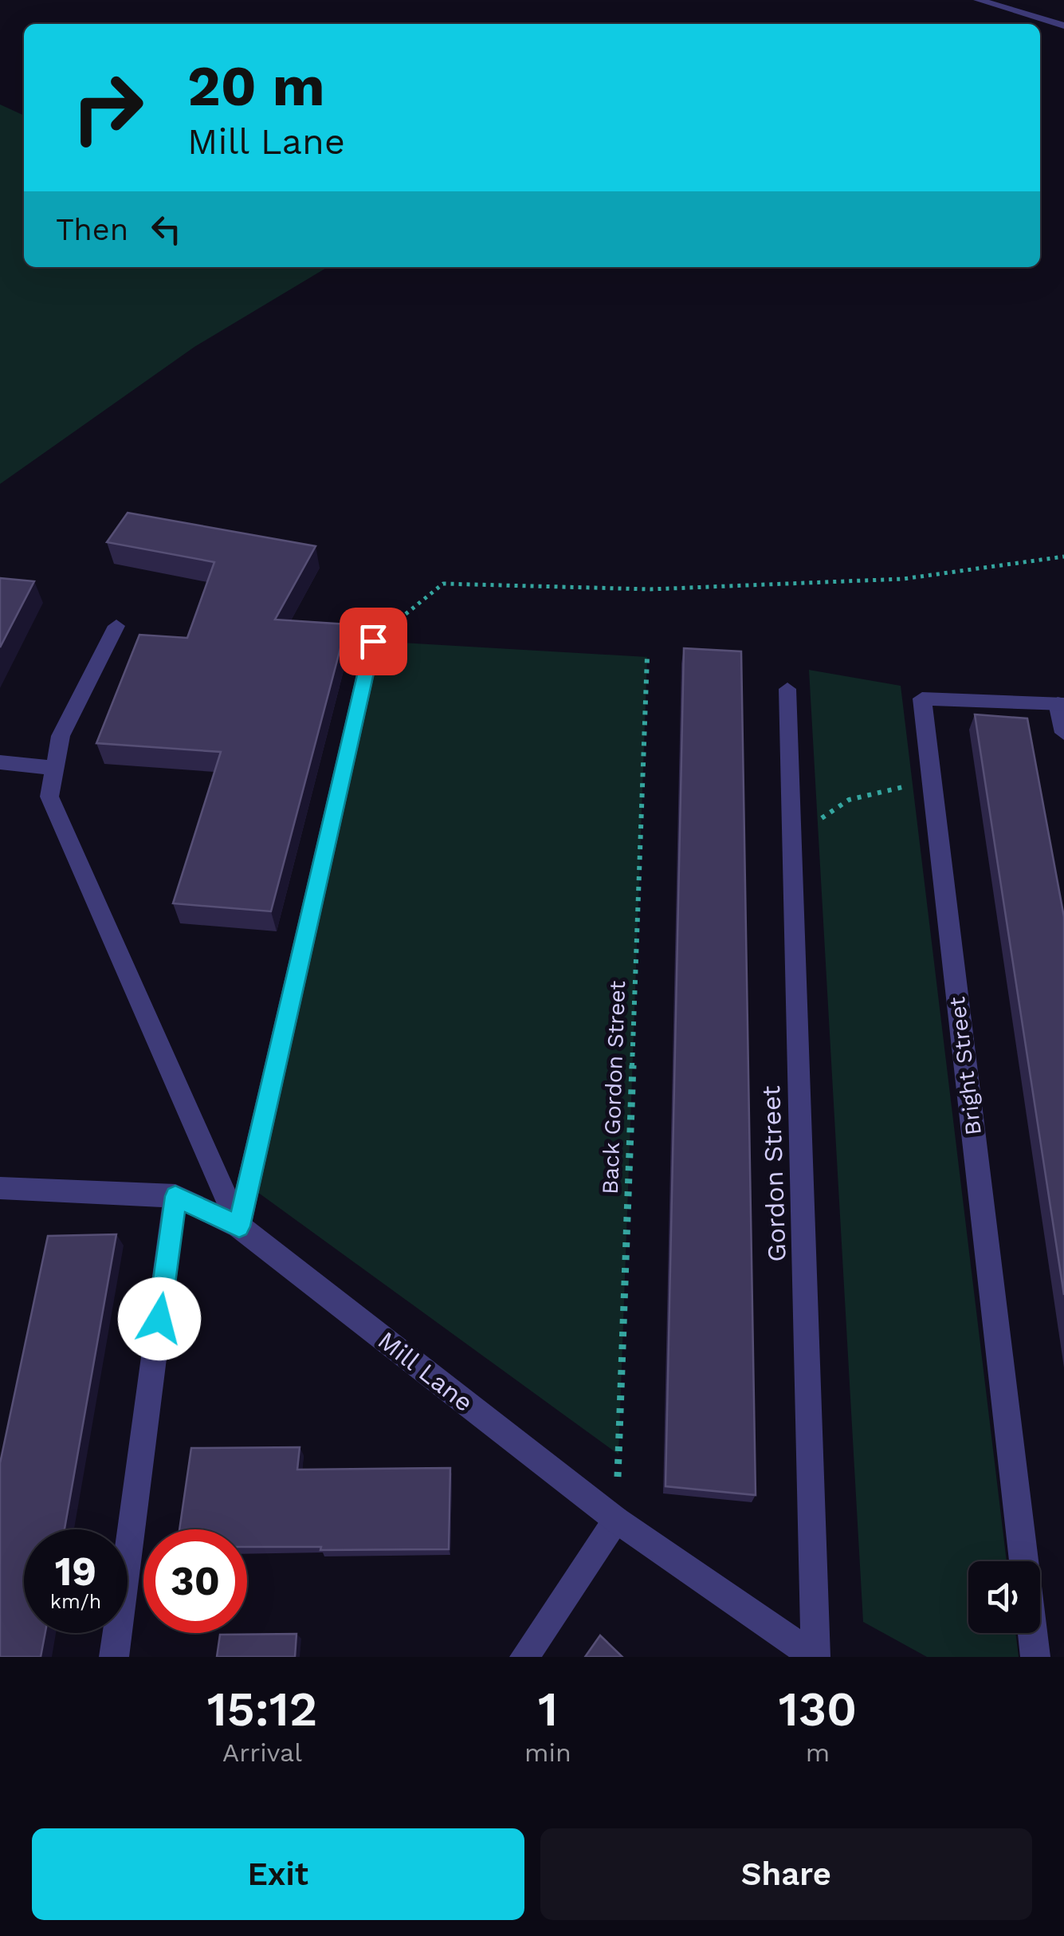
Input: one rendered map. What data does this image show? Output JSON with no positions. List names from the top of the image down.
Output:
{
  "streets": {
    "street": ["Bright Street", "Gordon Street", "Mill Lane"],
    "path": ["Back Gordon Street"]
  },
  "crossings": [
    ["Back Gordon Street", "Mill Lane"],
    ["Gordon Street", "Mill Lane"]
  ],
  "page": {
    "turn": ["20 m", "Mill Lane"],
    "then": "Then",
    "speed": "19 km/h",
    "limit": "30",
    "eta": [
      "15:12",
      "Arrival",
      "1",
      "min",
      "130",
      "m"
    ],
    "buttons": ["Exit", "Share"]
  }
}
